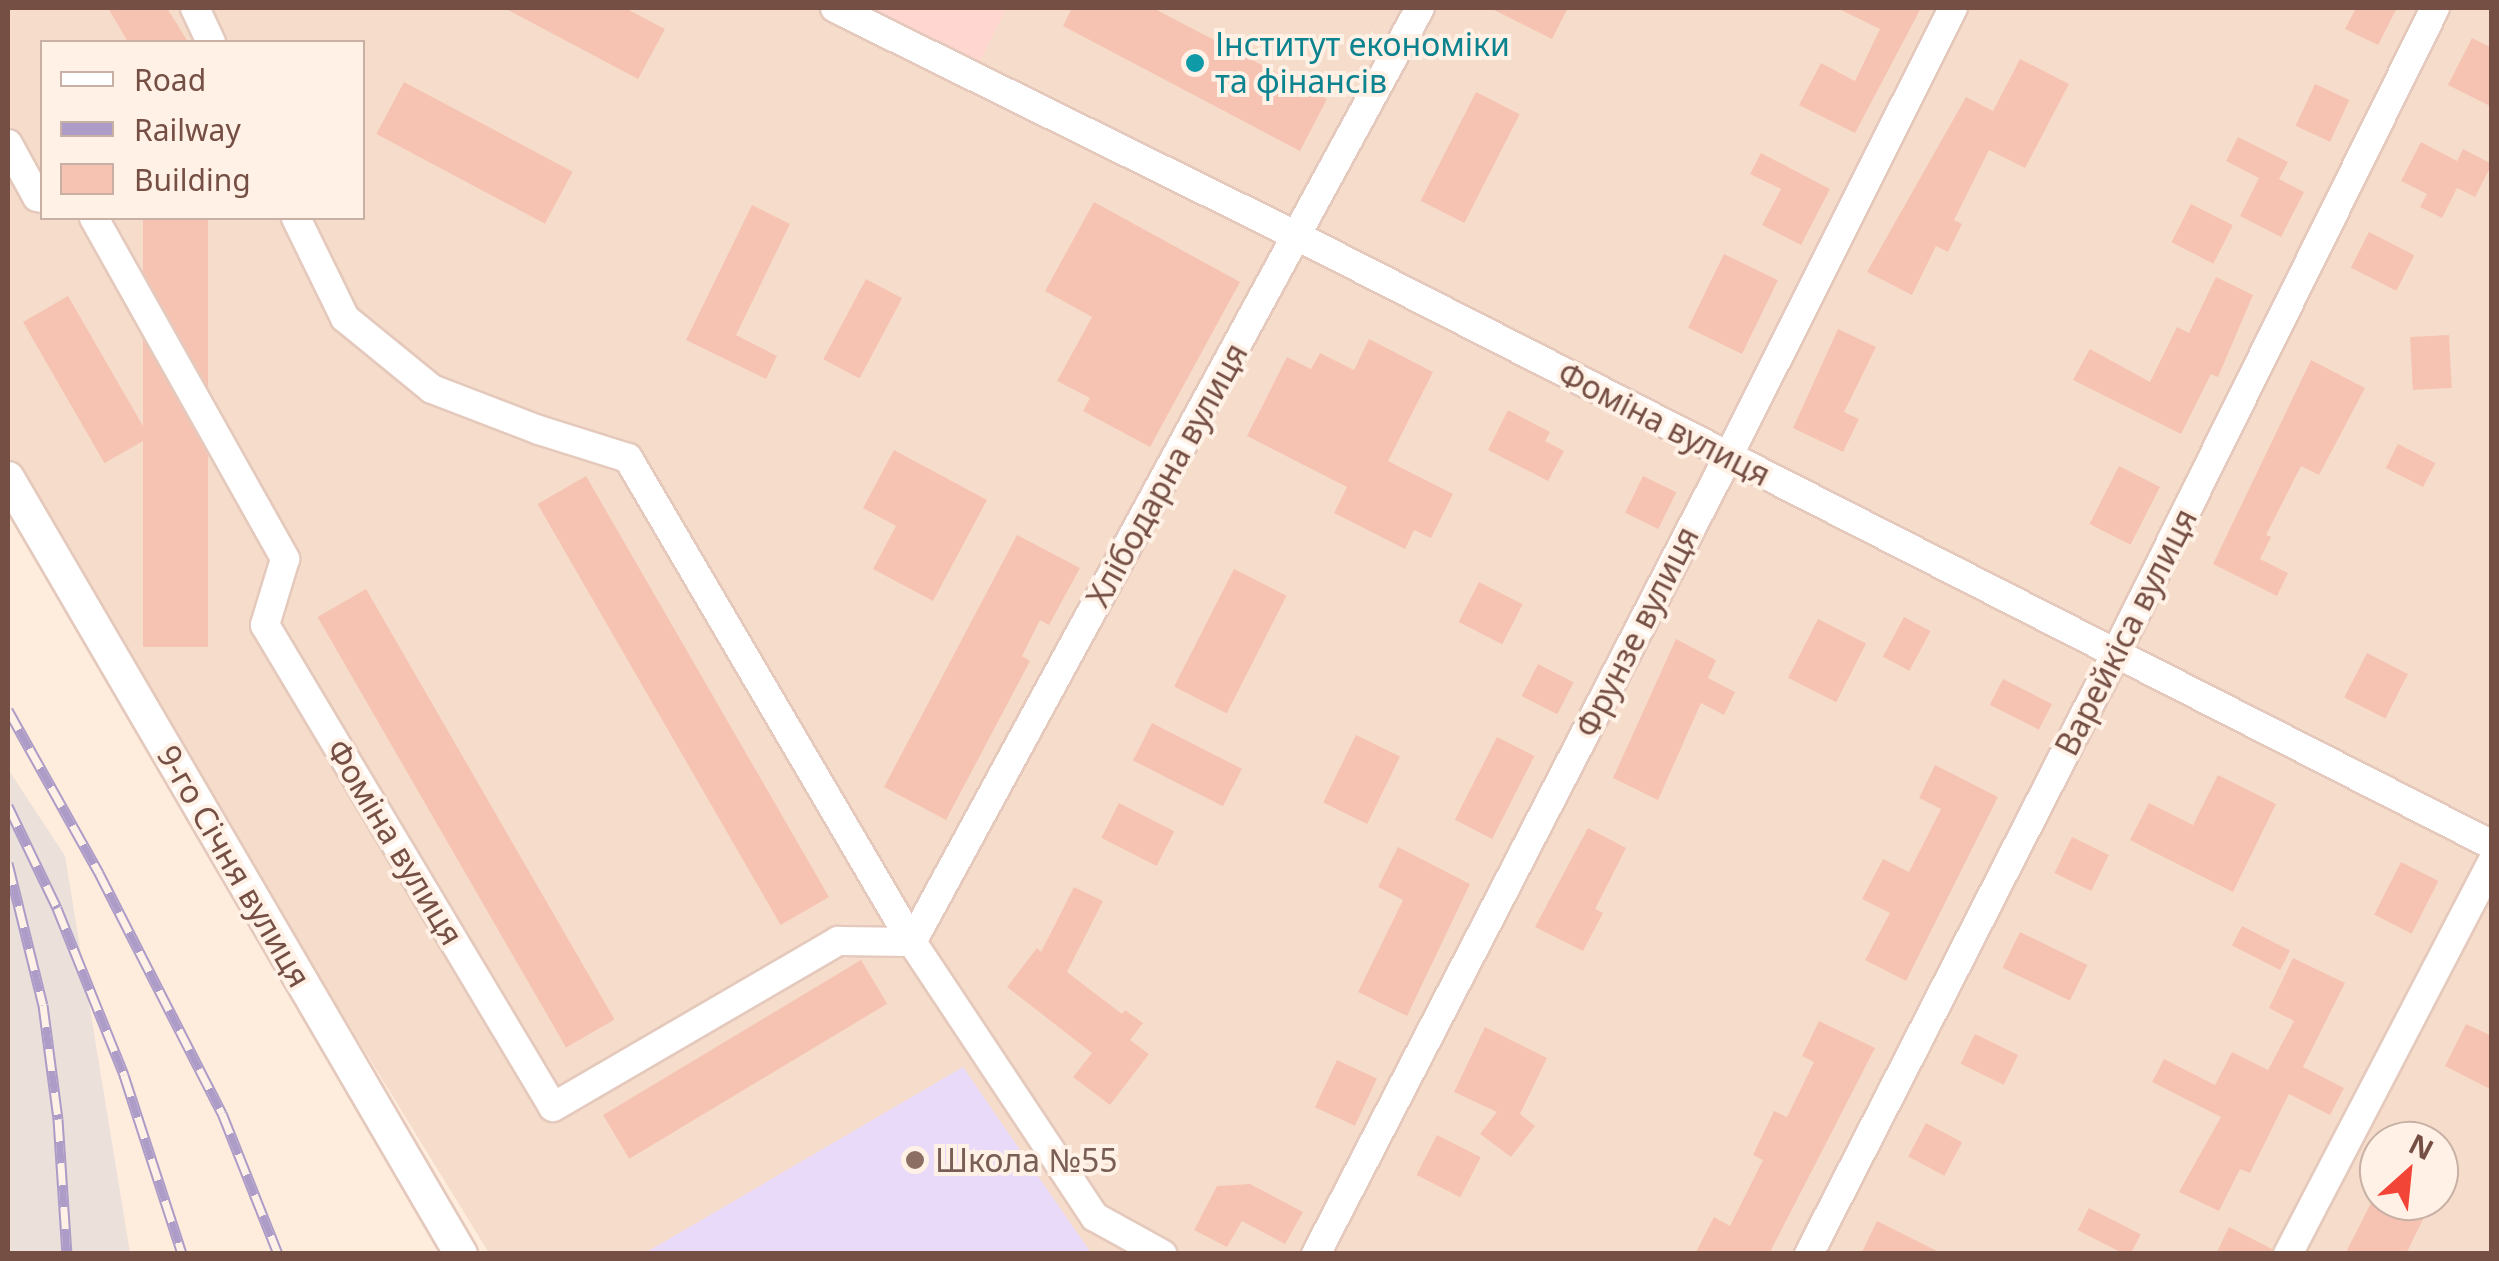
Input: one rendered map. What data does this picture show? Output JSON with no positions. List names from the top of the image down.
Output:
{
  "streets": {
    "street": [
      "Фоміна вулиця",
      "Хлібодарна вулиця",
      "Фрунзе вулиця",
      "Варейкіса вулиця",
      "9-го Січня вулиця"
    ]
  },
  "crossings": [
    ["Фоміна вулиця", "Хлібодарна вулиця"],
    ["Фоміна вулиця", "Фрунзе вулиця"],
    ["Фоміна вулиця", "Варейкіса вулиця"]
  ],
  "places": ["Інститут економіки та фінансів", "Школа №55"],
  "legend": ["Road", "Railway", "Building"],
  "north": "top right"
}
